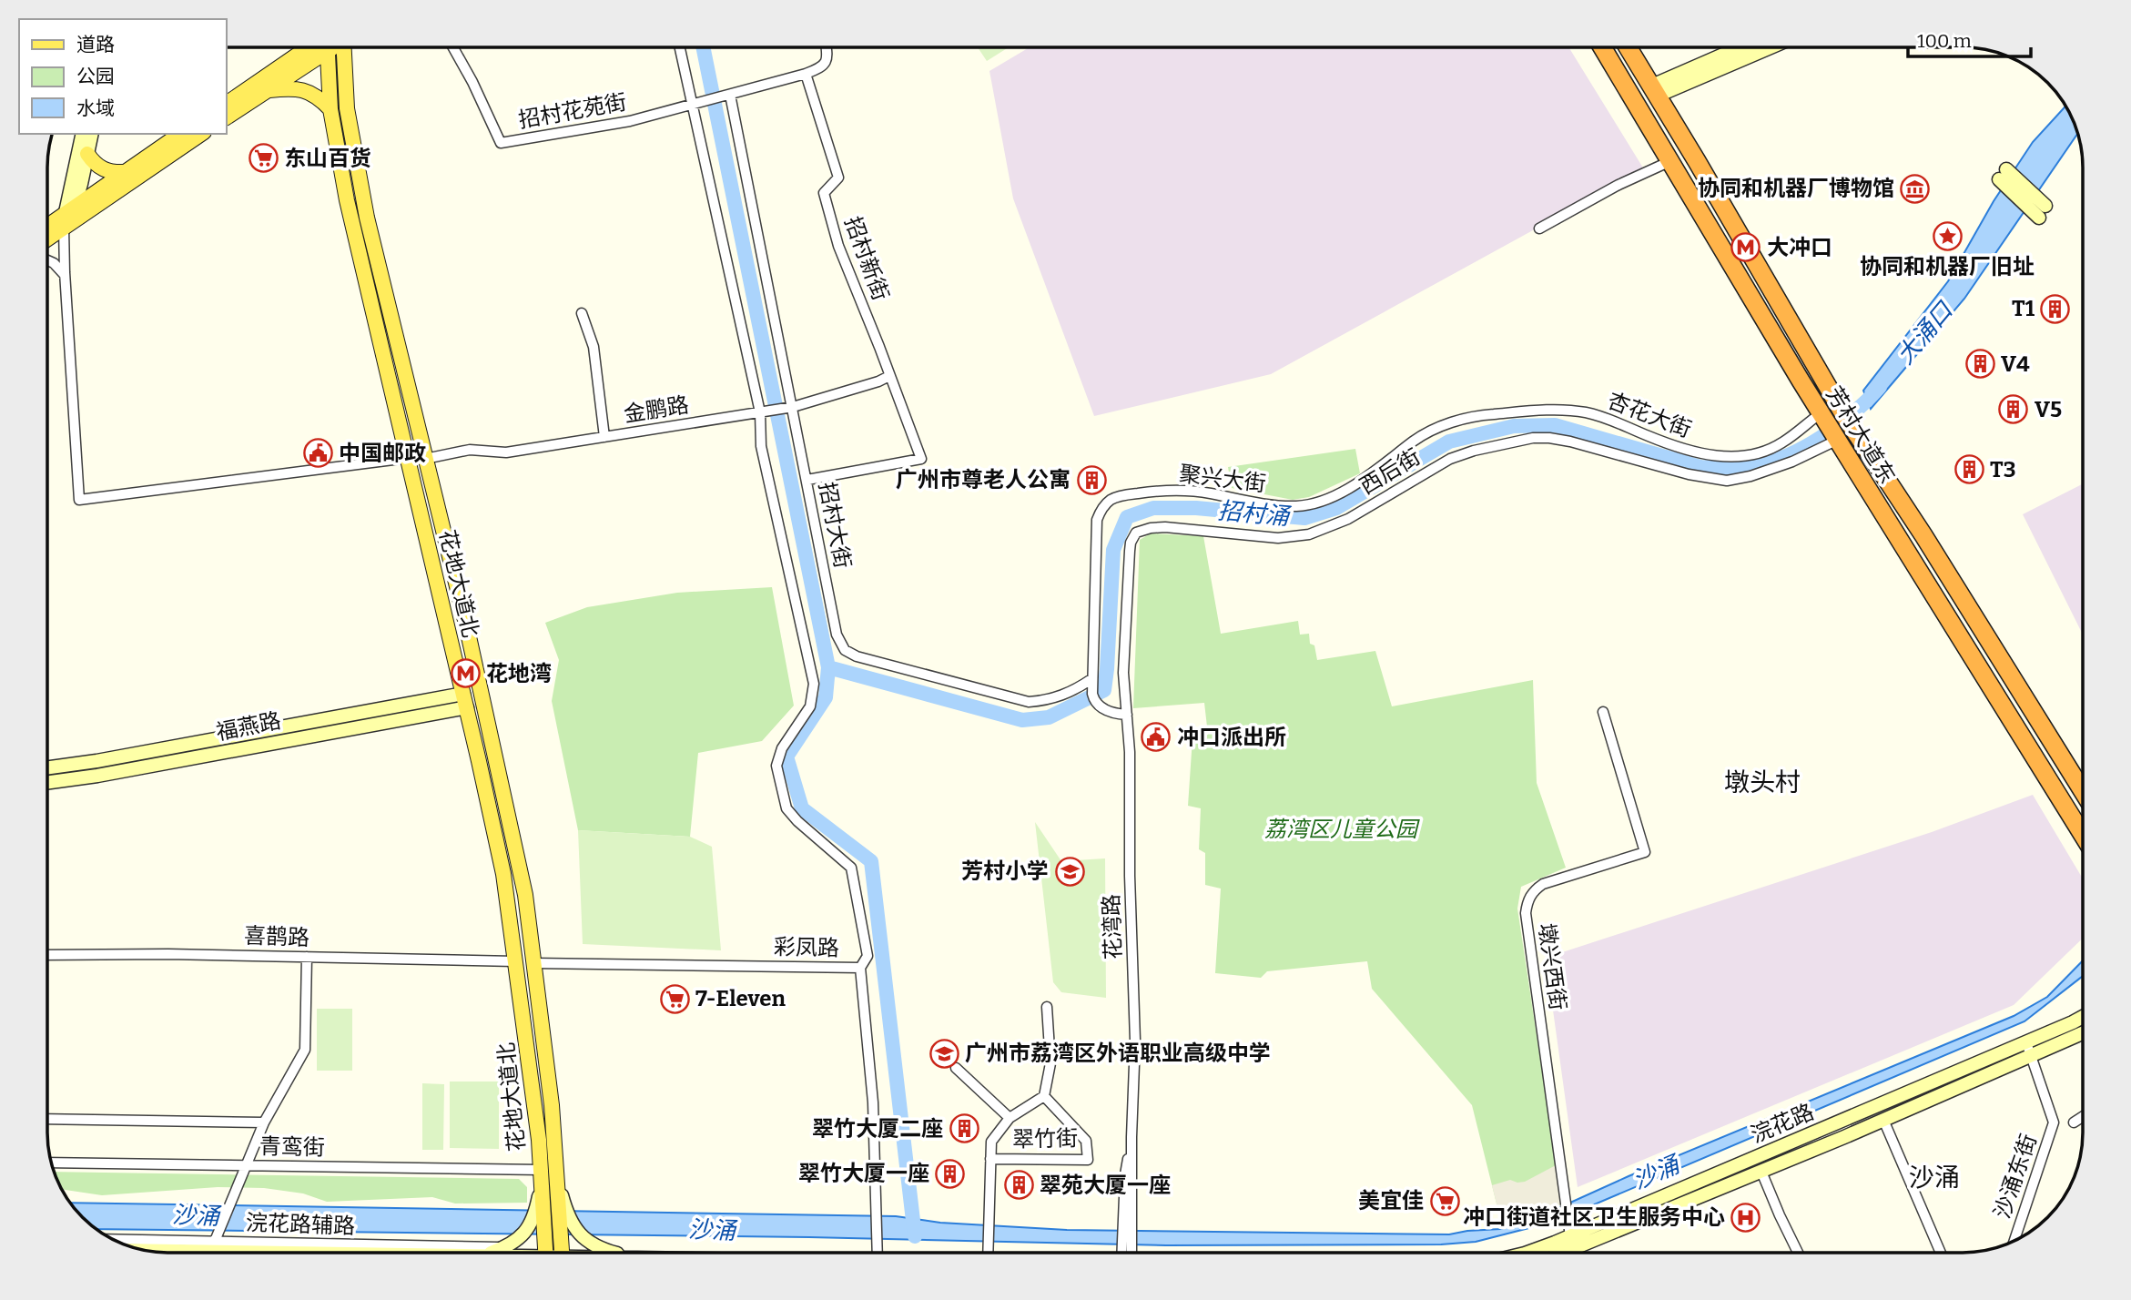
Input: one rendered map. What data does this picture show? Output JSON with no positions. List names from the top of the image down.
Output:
{
  "streets": {
    "highway": ["芳村大道东"],
    "main road": ["花地大道北", "福燕路", "浣花路"],
    "street": [
      "招村花苑街",
      "招村新街",
      "金鹏路",
      "杏花大街",
      "西后街",
      "聚兴大街",
      "招村大街",
      "花湾路",
      "喜鹊路",
      "彩凤路",
      "墩兴西街",
      "翠竹街",
      "青鸾街",
      "沙涌东街",
      "浣花路辅路"
    ]
  },
  "crossings": [
    ["招村花苑街", "招村新街"],
    ["招村花苑街", "招村大街"],
    ["招村新街", "金鹏路"],
    ["招村新街", "招村大街"],
    ["金鹏路", "招村大街"],
    ["金鹏路", "花地大道北"],
    ["杏花大街", "芳村大道东"],
    ["杏花大街", "西后街"],
    ["杏花大街", "聚兴大街"],
    ["芳村大道东", "西后街"],
    ["西后街", "花湾路"],
    ["聚兴大街", "招村大街"],
    ["花地大道北", "福燕路"],
    ["花地大道北", "喜鹊路"],
    ["花地大道北", "彩凤路"],
    ["花地大道北", "青鸾街"],
    ["墩兴西街", "浣花路"],
    ["浣花路", "沙涌东街"]
  ],
  "districts": ["墩头村", "沙涌"],
  "water": ["大涌口", "招村涌", "沙涌"],
  "parks": ["荔湾区儿童公园"],
  "places": {
    "supermarket": ["东山百货", "7-Eleven", "美宜佳"],
    "museum": ["协同和机器厂博物馆"],
    "place": ["协同和机器厂旧址"],
    "metro station": ["大冲口", "花地湾"],
    "building": [
      "T1",
      "V4",
      "V5",
      "T3",
      "广州市尊老人公寓",
      "翠竹大厦二座",
      "翠竹大厦一座",
      "翠苑大厦一座"
    ],
    "public building": ["中国邮政", "冲口派出所"],
    "school or university": ["芳村小学", "广州市荔湾区外语职业高级中学"],
    "hospital": ["冲口街道社区卫生服务中心"]
  },
  "legend": ["道路", "公园", "水域"],
  "scale_bar": "100 m"
}
